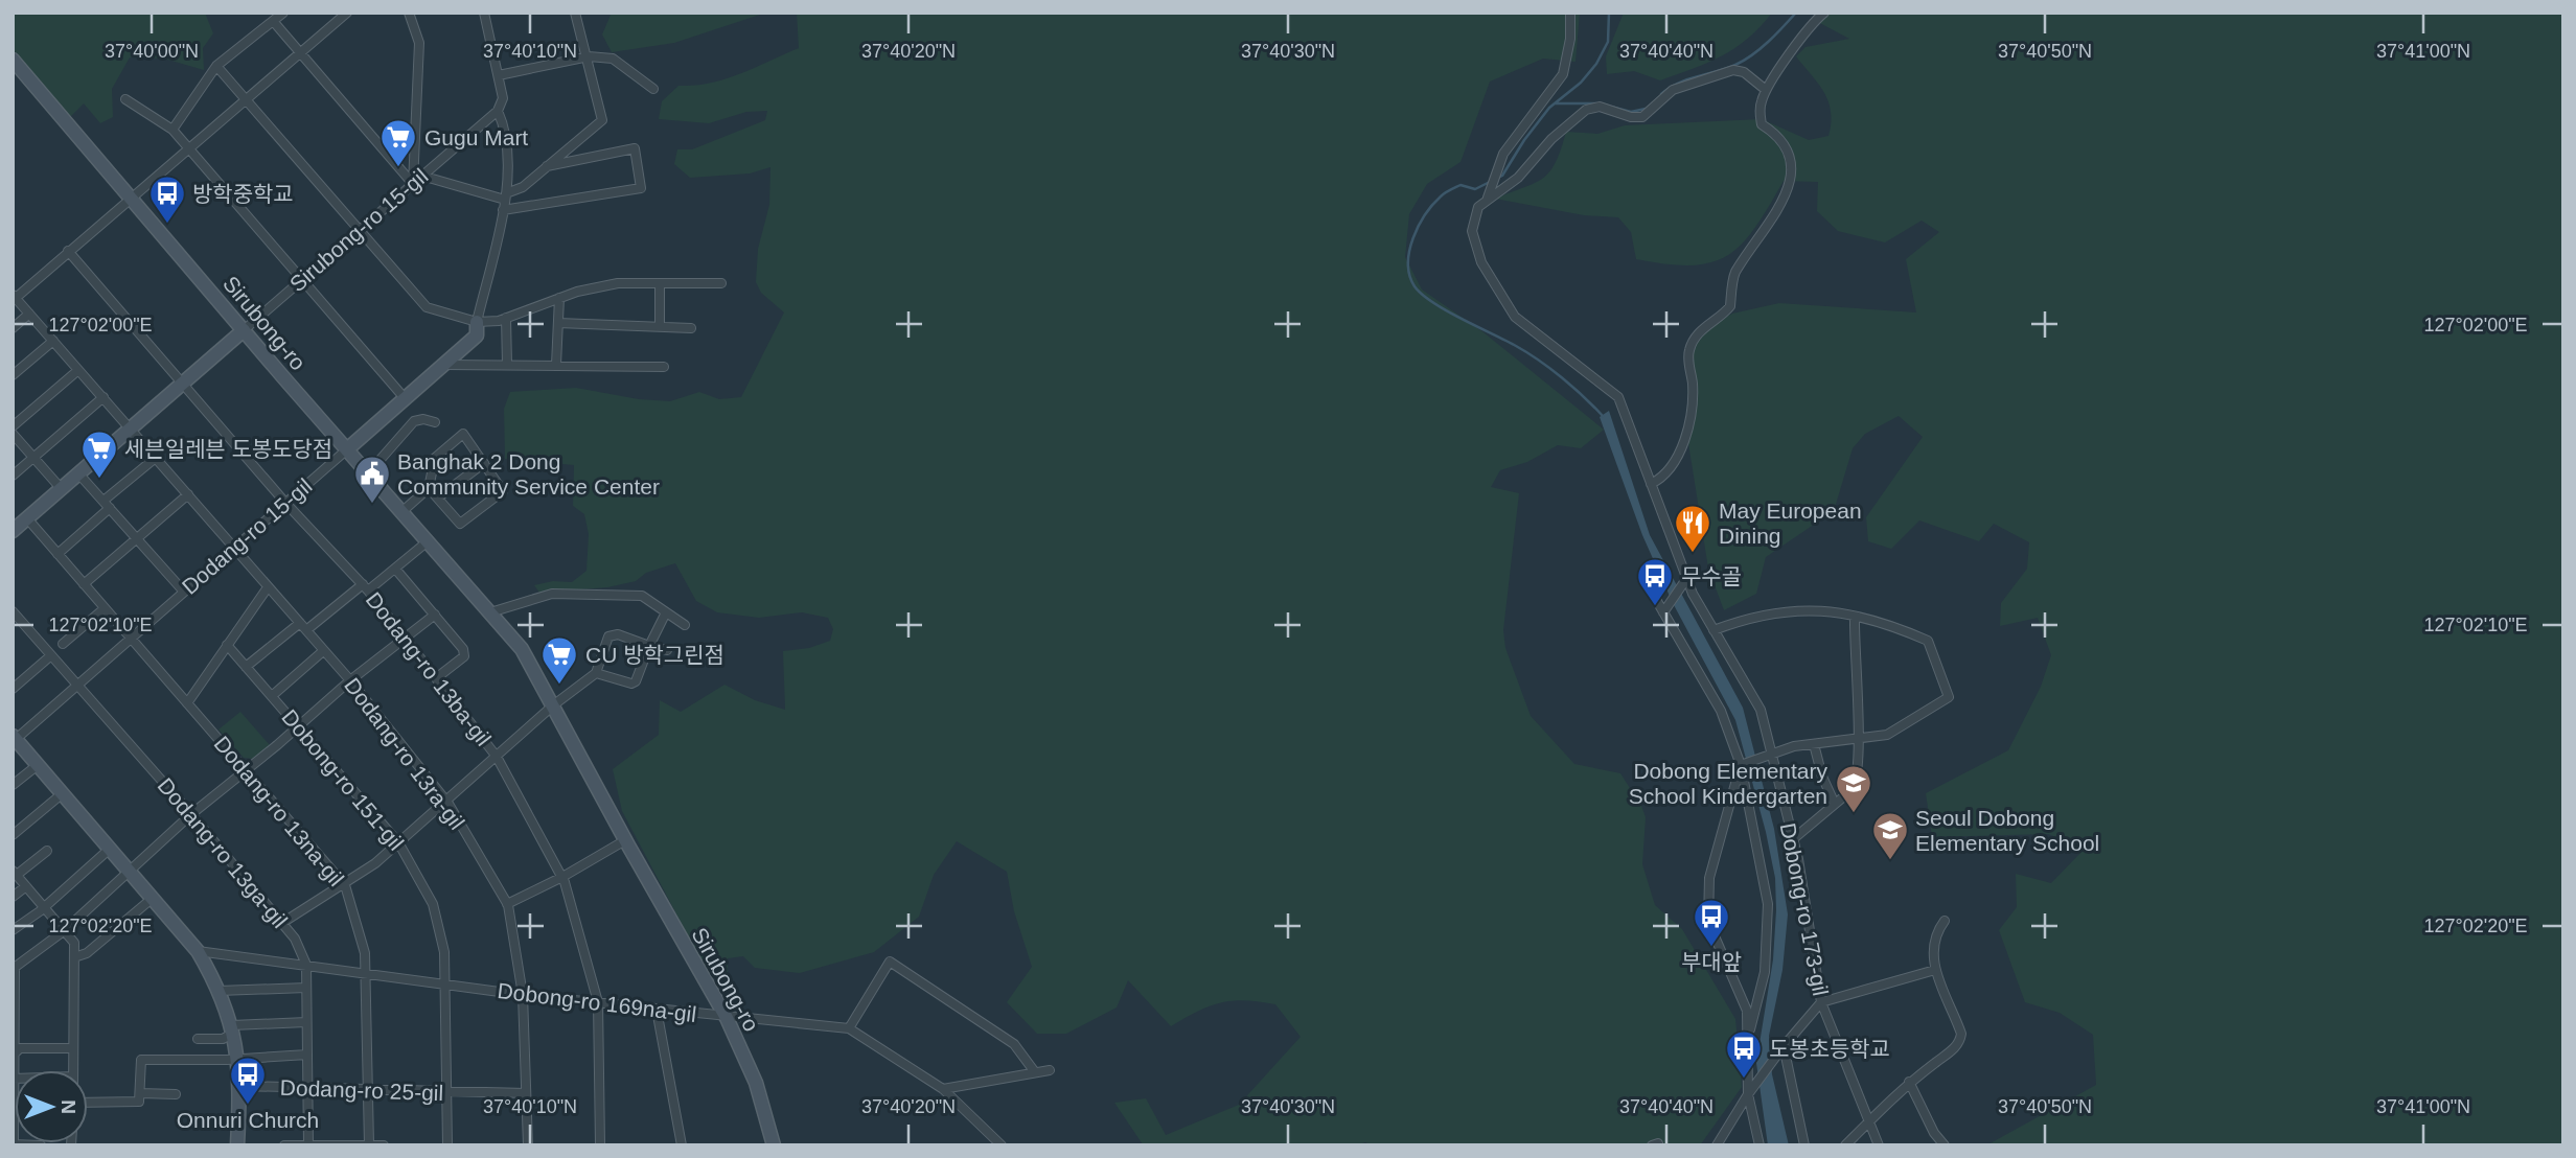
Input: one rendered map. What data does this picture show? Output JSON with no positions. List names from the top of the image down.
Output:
{
  "streets": {
    "street": [
      "Sirubong-ro 15-gil",
      "Sirubong-ro",
      "Dodang-ro 15-gil",
      "Dodang-ro 13ba-gil",
      "Dodang-ro 13ra-gil",
      "Dobong-ro 151-gil",
      "Dodang-ro 13na-gil",
      "Dodang-ro 13ga-gil",
      "Dobong-ro 173-gil",
      "Dobong-ro 169na-gil",
      "Dodang-ro 25-gil"
    ]
  },
  "crossings": [
    ["Sirubong-ro 15-gil", "Sirubong-ro"],
    ["Sirubong-ro", "Dodang-ro 15-gil"],
    ["Sirubong-ro", "Dobong-ro 169na-gil"],
    ["Dodang-ro 15-gil", "Dodang-ro 13ba-gil"],
    ["Dodang-ro 15-gil", "Dodang-ro 13ra-gil"],
    ["Dodang-ro 15-gil", "Dodang-ro 13na-gil"],
    ["Dodang-ro 15-gil", "Dodang-ro 13ga-gil"],
    ["Dodang-ro 13ba-gil", "Dobong-ro 169na-gil"],
    ["Dodang-ro 13ra-gil", "Dobong-ro 169na-gil"],
    ["Dodang-ro 13ra-gil", "Dodang-ro 25-gil"],
    ["Dobong-ro 151-gil", "Dobong-ro 169na-gil"],
    ["Dobong-ro 151-gil", "Dodang-ro 25-gil"],
    ["Dodang-ro 13na-gil", "Dobong-ro 169na-gil"],
    ["Dodang-ro 13na-gil", "Dodang-ro 25-gil"],
    ["Dodang-ro 13ga-gil", "Dobong-ro 169na-gil"],
    ["Dodang-ro 13ga-gil", "Dodang-ro 25-gil"]
  ],
  "places": {
    "supermarket": ["Gugu Mart", "세븐일레븐 도봉도당점", "CU 방학그린점"],
    "bus stop": [
      "방학중학교",
      "무수골",
      "부대앞",
      "도봉초등학교",
      "Onnuri Church"
    ],
    "public building": ["Banghak 2 Dong Community Service Center"],
    "restaurant": ["May European Dining"],
    "school or university": ["Dobong Elementary School Kindergarten", "Seoul Dobong Elementary School"]
  },
  "north": "right",
  "coordinates": [
    "37°40'00\"N",
    "37°40'10\"N",
    "37°40'20\"N",
    "37°40'30\"N",
    "37°40'40\"N",
    "37°40'50\"N",
    "37°41'00\"N",
    "127°02'00\"E",
    "127°02'10\"E",
    "127°02'20\"E"
  ]
}
